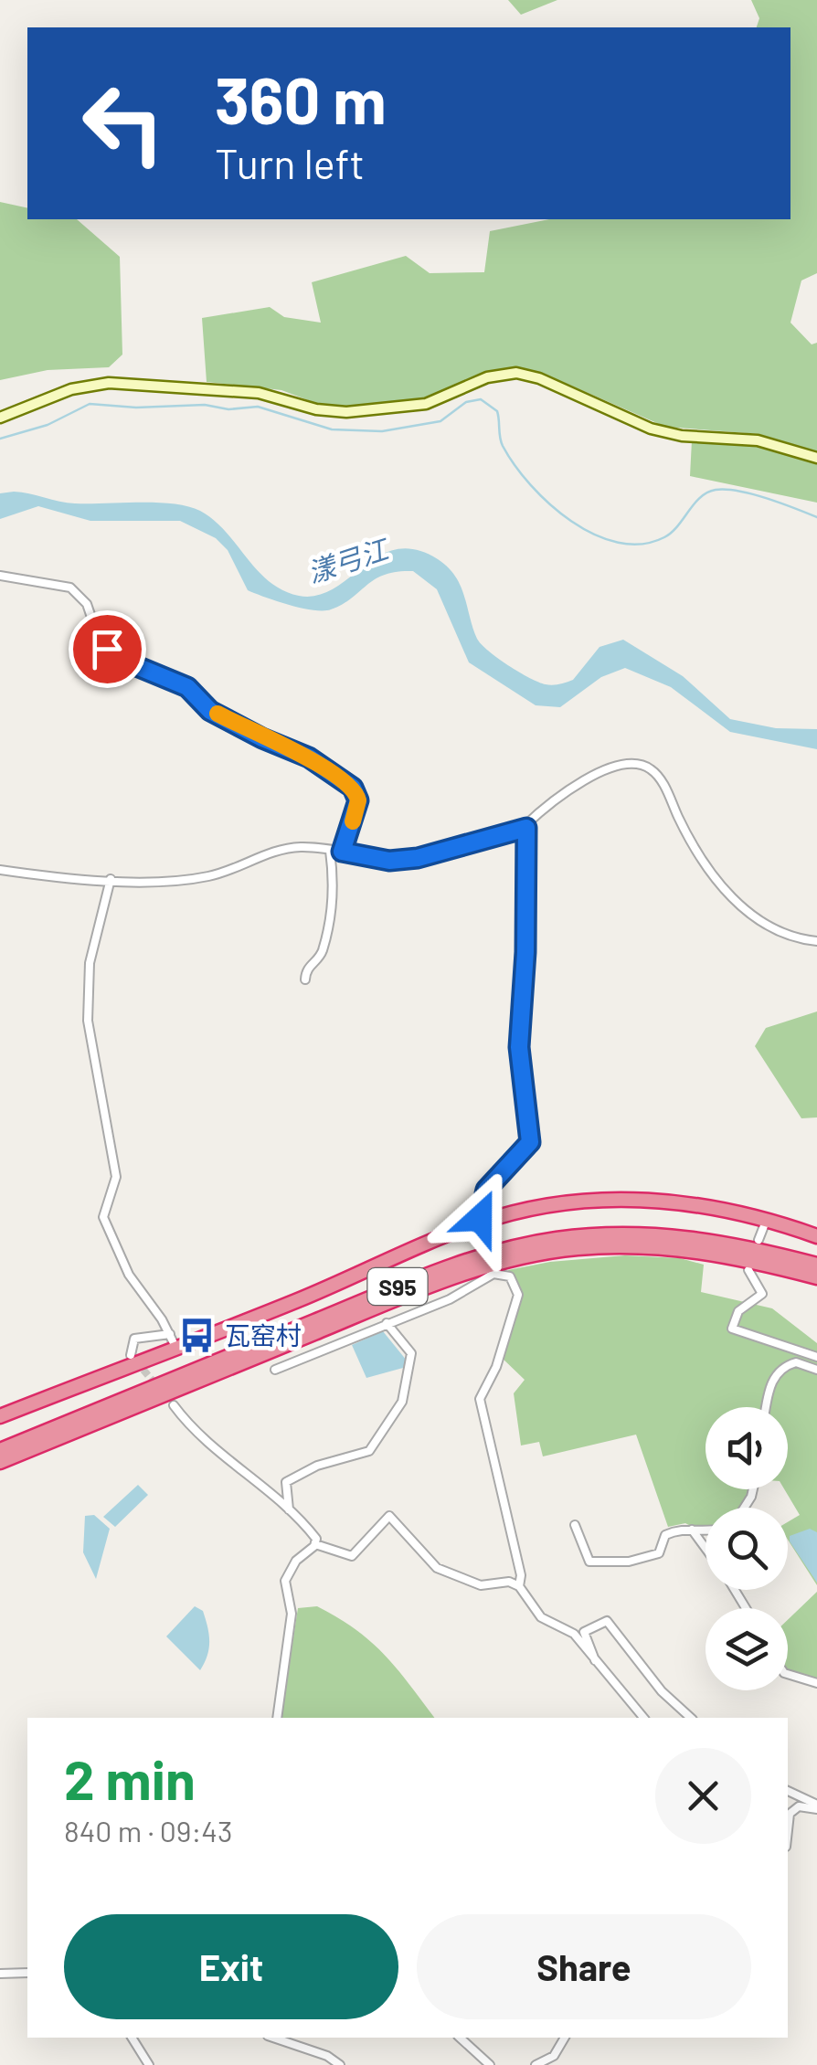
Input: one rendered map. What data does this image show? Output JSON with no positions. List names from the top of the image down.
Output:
{
  "streets": {
    "highway": ["S95"]
  },
  "water": ["漾弓江"],
  "places": {
    "bus stop": ["瓦窑村"]
  },
  "page": {
    "turn": ["360 m", "Turn left"],
    "heading": ["2 min", "840 m · 09:43"],
    "buttons": ["Exit", "Share"]
  }
}
